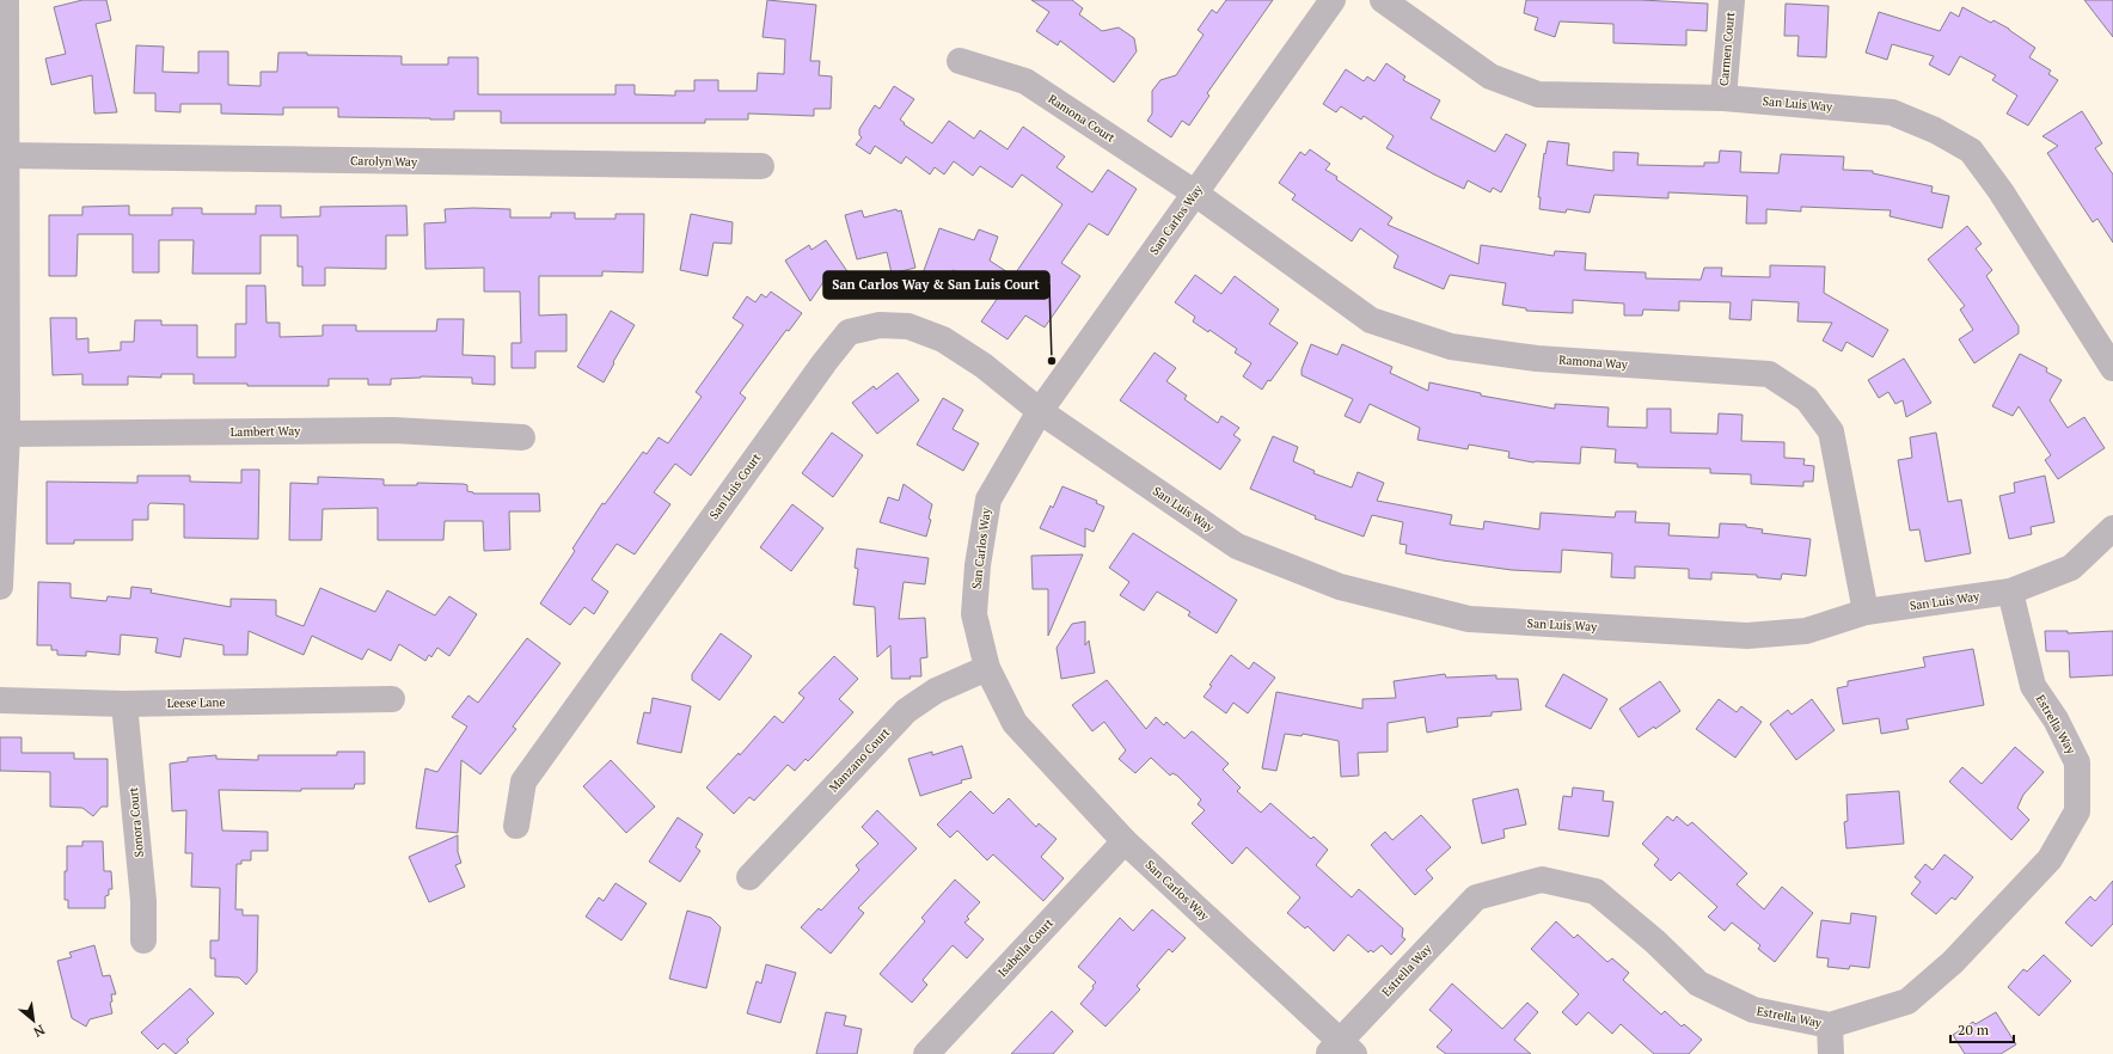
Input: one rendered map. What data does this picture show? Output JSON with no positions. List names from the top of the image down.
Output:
{
  "streets": {
    "street": [
      "Carmen Court",
      "San Luis Way",
      "Ramona Court",
      "Carolyn Way",
      "San Carlos Way",
      "Ramona Way",
      "Lambert Way",
      "San Luis Court",
      "Leese Lane",
      "Estrella Way",
      "Manzano Court",
      "Sonora Court",
      "Isabella Court"
    ]
  },
  "crossings": [
    ["Carmen Court", "San Luis Way"],
    ["San Luis Way", "San Carlos Way"],
    ["San Luis Way", "Ramona Way"],
    ["San Luis Way", "San Luis Court"],
    ["San Luis Way", "Estrella Way"],
    ["Ramona Court", "San Carlos Way"],
    ["Ramona Court", "Ramona Way"],
    ["San Carlos Way", "Ramona Way"],
    ["San Carlos Way", "San Luis Court"],
    ["San Carlos Way", "Estrella Way"],
    ["San Carlos Way", "Manzano Court"],
    ["San Carlos Way", "Isabella Court"],
    ["Leese Lane", "Sonora Court"]
  ],
  "places": ["San Carlos Way & San Luis Court"],
  "scale_bar": "20 m",
  "north": "bottom right"
}
